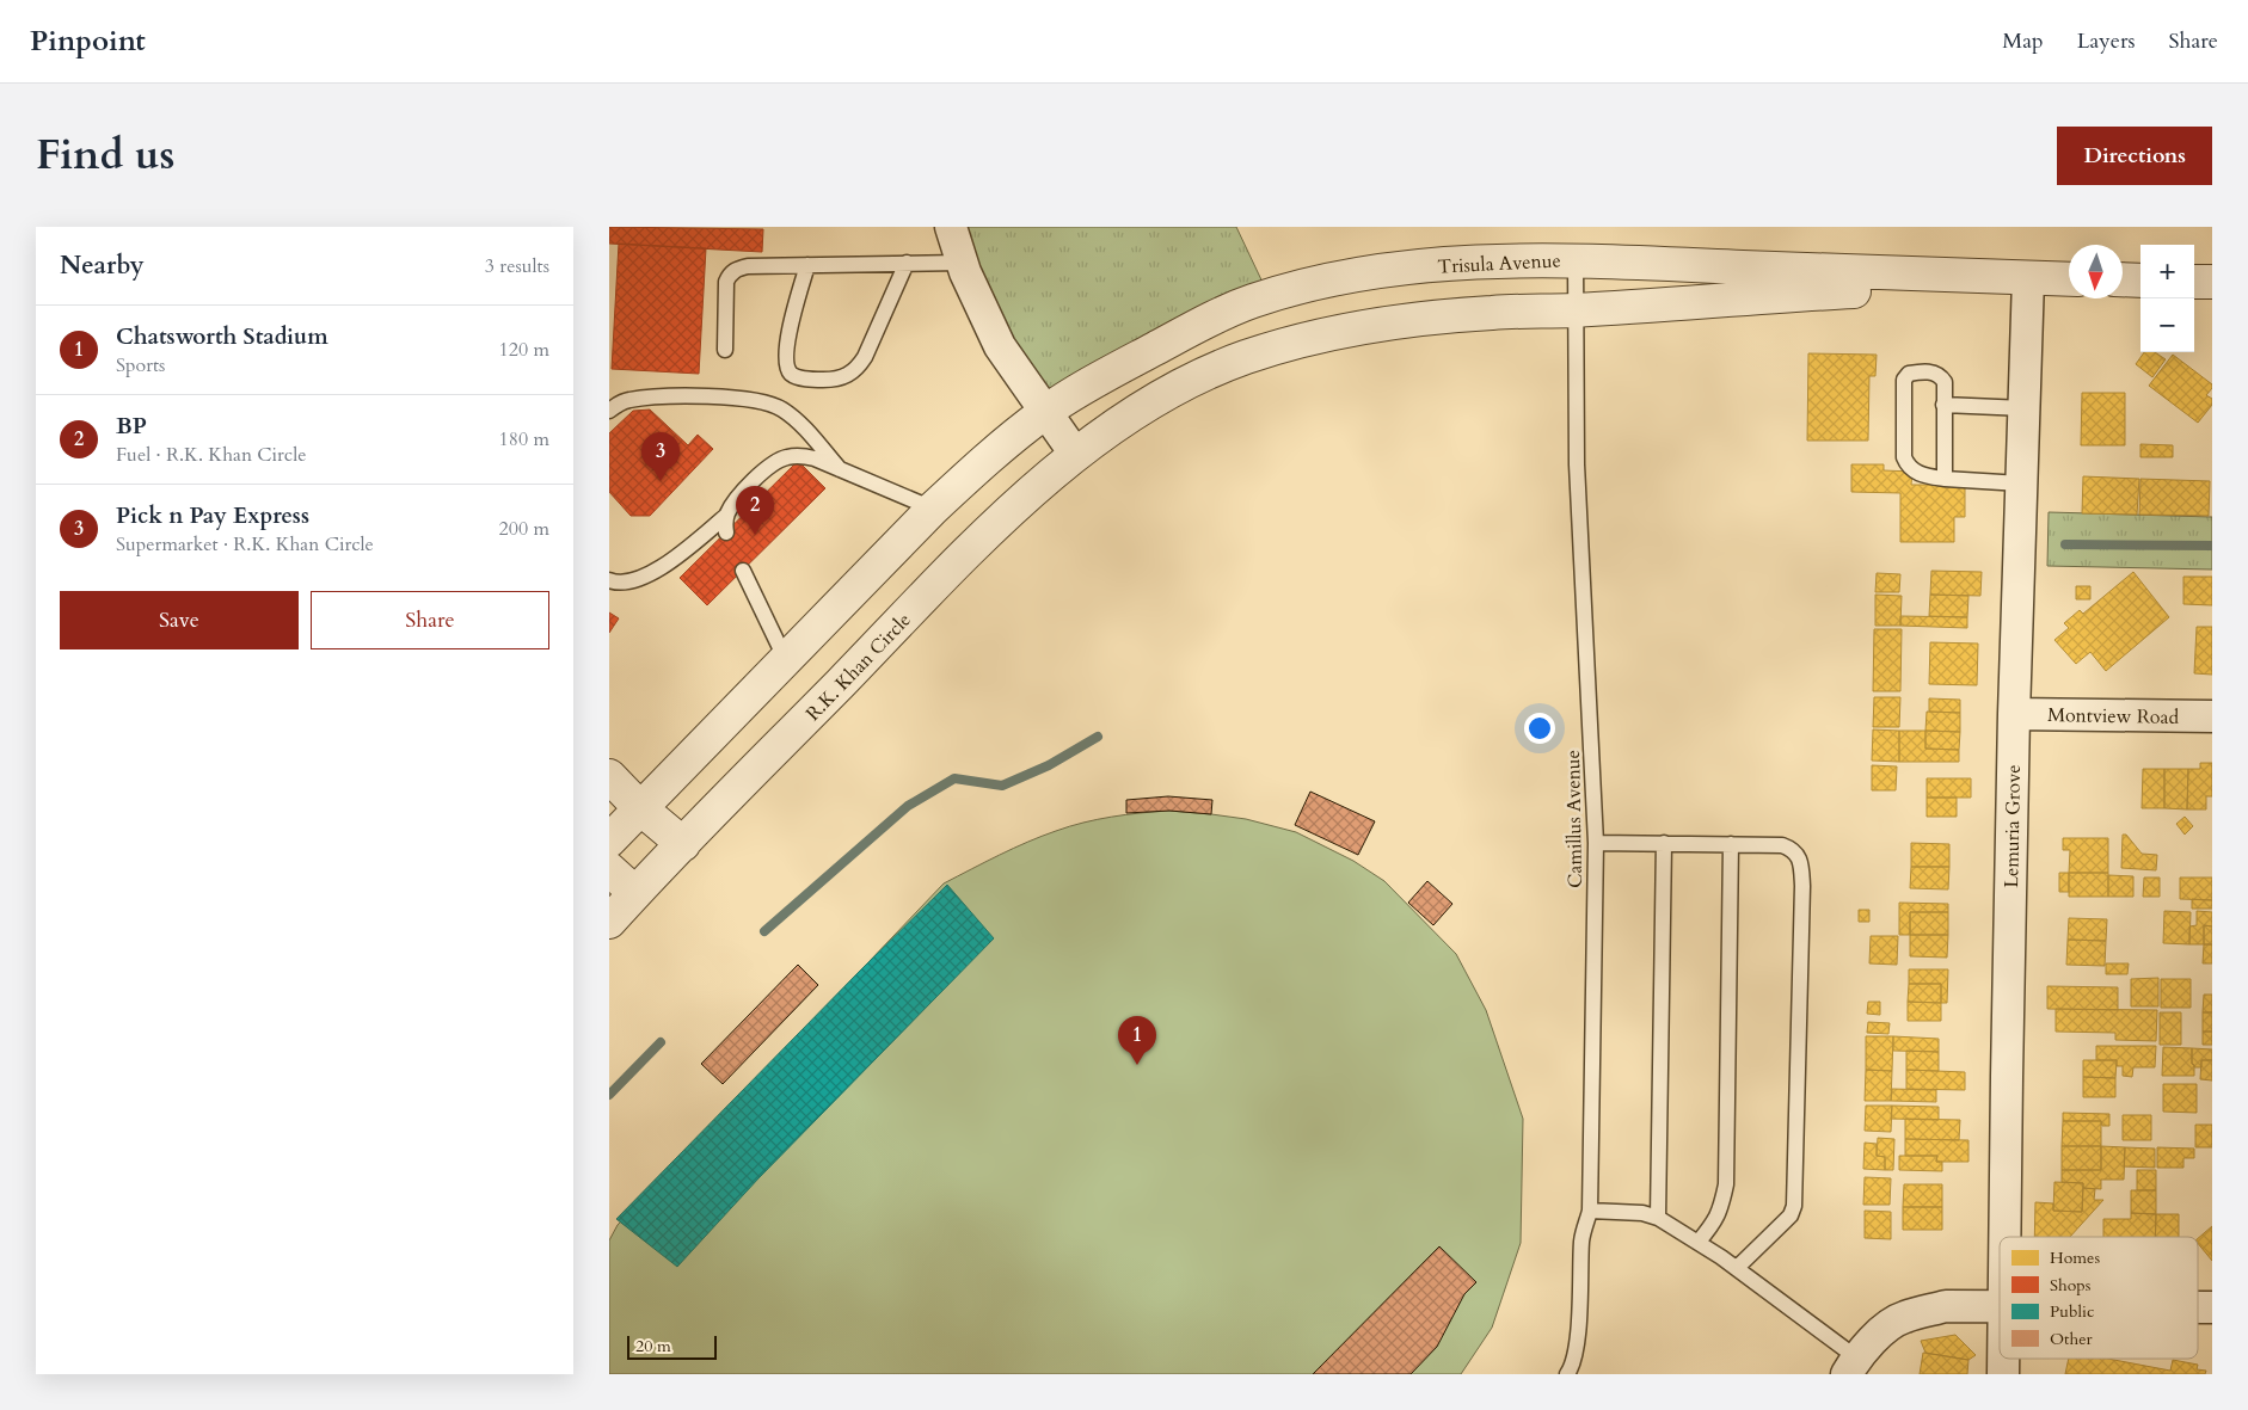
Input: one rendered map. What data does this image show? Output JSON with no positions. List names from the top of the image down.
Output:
{
  "streets": {
    "street": [
      "Trisula Avenue",
      "R.K. Khan Circle",
      "Montview Road",
      "Lemuria Grove"
    ],
    "lane": ["Camillus Avenue"]
  },
  "crossings": [
    ["Trisula Avenue", "R.K. Khan Circle"],
    ["Trisula Avenue", "Camillus Avenue"],
    ["Trisula Avenue", "Lemuria Grove"],
    ["Montview Road", "Lemuria Grove"]
  ],
  "legend": [
    "Homes",
    "Shops",
    "Public",
    "Other"
  ],
  "scale_bar": "20 m",
  "north": "bottom",
  "page": {
    "header": "Pinpoint",
    "nav": ["Map", "Layers", "Share"],
    "title": "Find us",
    "buttons": [
      "Directions",
      ["Save", "Share"]
    ],
    "heading": ["Nearby", "3 results"],
    "map_buttons": ["+", "−"],
    "list": [
      {
        "mark": "1",
        "name": "Chatsworth Stadium",
        "note": "Sports",
        "value": "120 m"
      },
      {
        "mark": "2",
        "name": "BP",
        "note": "Fuel · R.K. Khan Circle",
        "value": "180 m"
      },
      {
        "mark": "3",
        "name": "Pick n Pay Express",
        "note": "Supermarket · R.K. Khan Circle",
        "value": "200 m"
      }
    ],
    "pins": ["3", "2", "1"],
    "scale": "20 m"
  }
}
